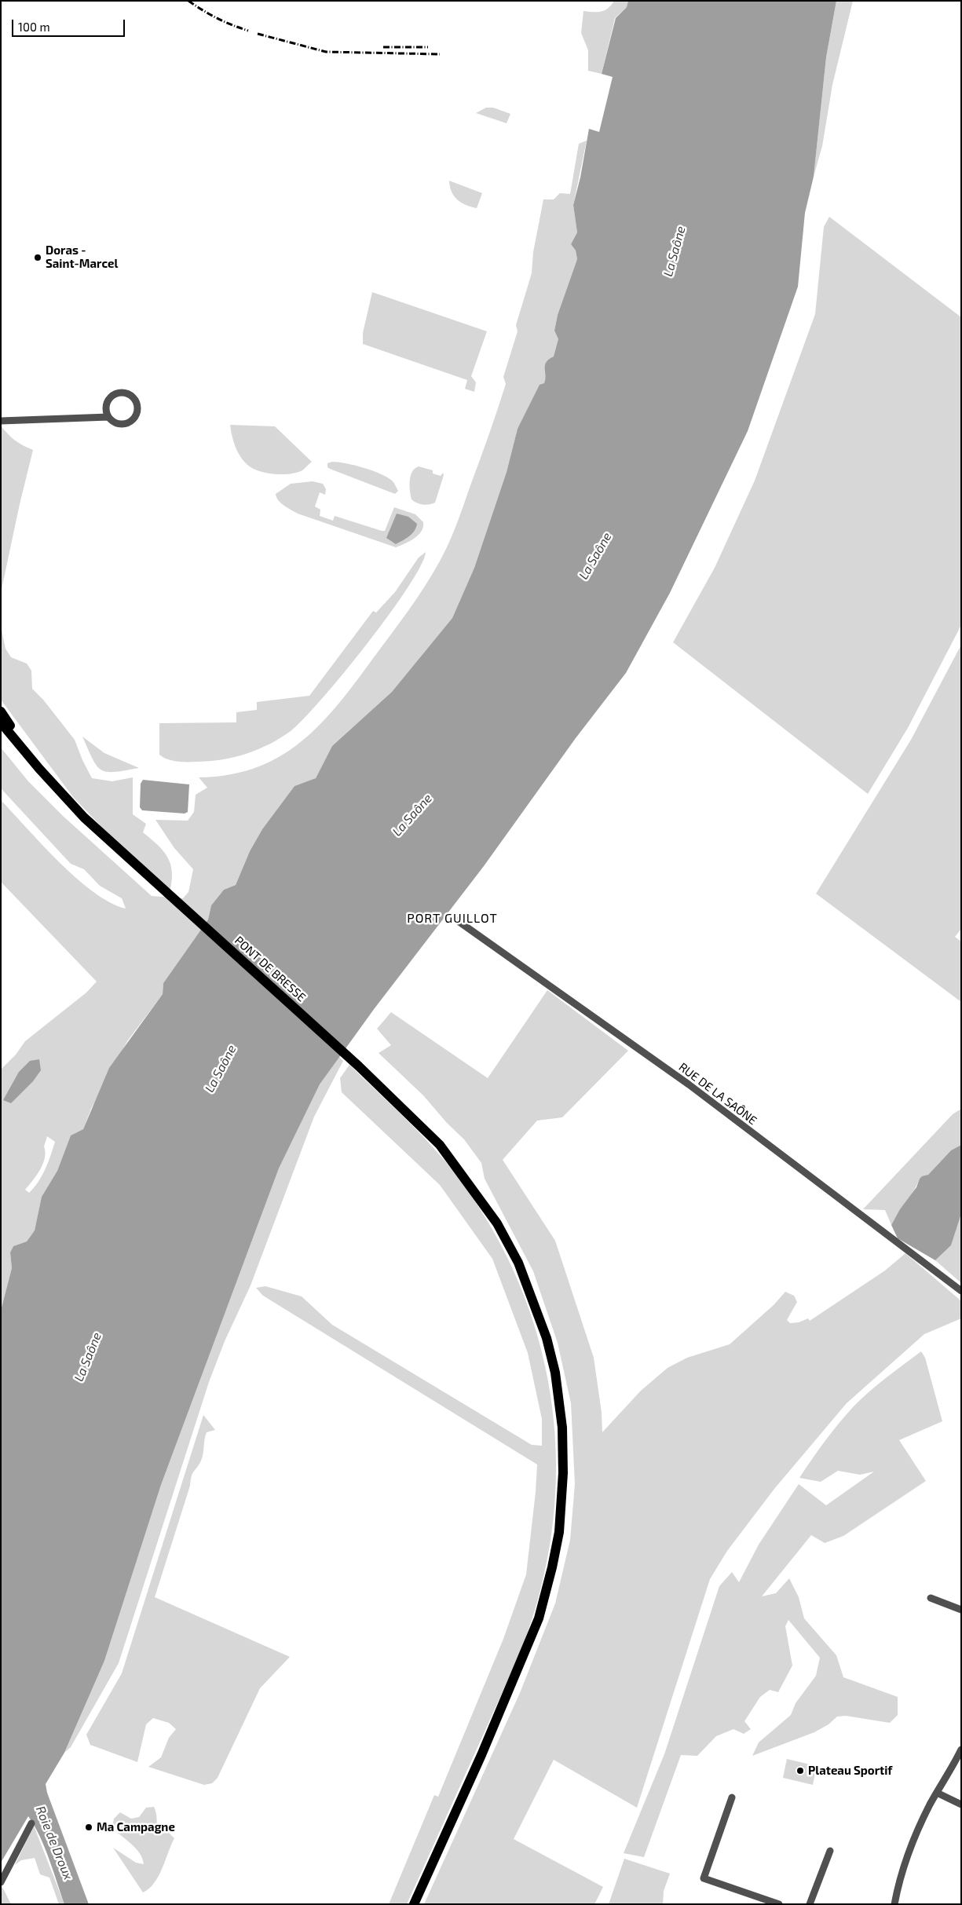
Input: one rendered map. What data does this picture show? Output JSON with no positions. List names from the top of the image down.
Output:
{
  "streets": {
    "main road": ["PONT DE BRESSE"],
    "street": ["RUE DE LA SAÔNE"]
  },
  "districts": ["PORT GUILLOT"],
  "water": ["La Saône", "Roie de Droux"],
  "places": ["Doras - Saint-Marcel", "Plateau Sportif", "Ma Campagne"],
  "scale_bar": "100 m"
}
